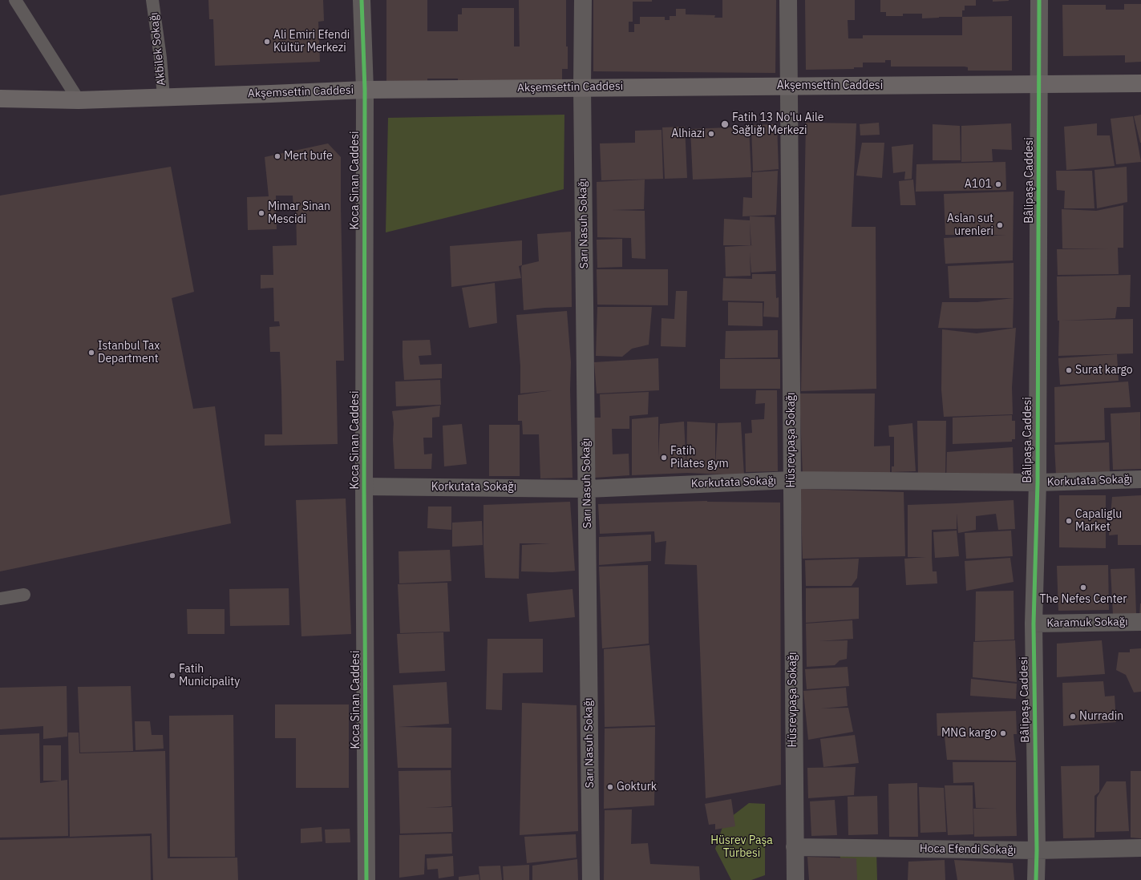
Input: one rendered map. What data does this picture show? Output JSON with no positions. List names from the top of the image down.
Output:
{
  "streets": {
    "main road": ["Akşemsettin Caddesi"],
    "street": [
      "Koca Sinan Caddesi",
      "Bâlipaşa Caddesi",
      "Sarı Nasuh Sokağı",
      "Hüsrevpaşa Sokağı",
      "Korkutata Sokağı",
      "Karamuk Sokağı",
      "Hoca Efendi Sokağı"
    ],
    "lane": ["Akbilek Sokağı"]
  },
  "crossings": [
    ["Akbilek Sokağı", "Akşemsettin Caddesi"],
    ["Akşemsettin Caddesi", "Koca Sinan Caddesi"],
    ["Akşemsettin Caddesi", "Bâlipaşa Caddesi"],
    ["Akşemsettin Caddesi", "Sarı Nasuh Sokağı"],
    ["Akşemsettin Caddesi", "Hüsrevpaşa Sokağı"],
    ["Koca Sinan Caddesi", "Korkutata Sokağı"],
    ["Bâlipaşa Caddesi", "Korkutata Sokağı"],
    ["Bâlipaşa Caddesi", "Karamuk Sokağı"],
    ["Bâlipaşa Caddesi", "Hoca Efendi Sokağı"],
    ["Sarı Nasuh Sokağı", "Korkutata Sokağı"],
    ["Hüsrevpaşa Sokağı", "Korkutata Sokağı"],
    ["Hüsrevpaşa Sokağı", "Hoca Efendi Sokağı"]
  ],
  "parks": ["Hüsrev Paşa Türbesi"],
  "places": [
    "Ali Emiri Efendi Kültür Merkezi",
    "Fatih 13 No'lu Aile Sağlığı Merkezi",
    "Alhiazi",
    "Mert bufe",
    "A101",
    "Mimar Sinan Mescidi",
    "Aslan sut urenleri",
    "Istanbul Tax Department",
    "Surat kargo",
    "Fatih Pilates gym",
    "Capaliglu Market",
    "The Nefes Center",
    "Fatih Municipality",
    "Nurradin",
    "MNG kargo",
    "Gokturk"
  ]
}
